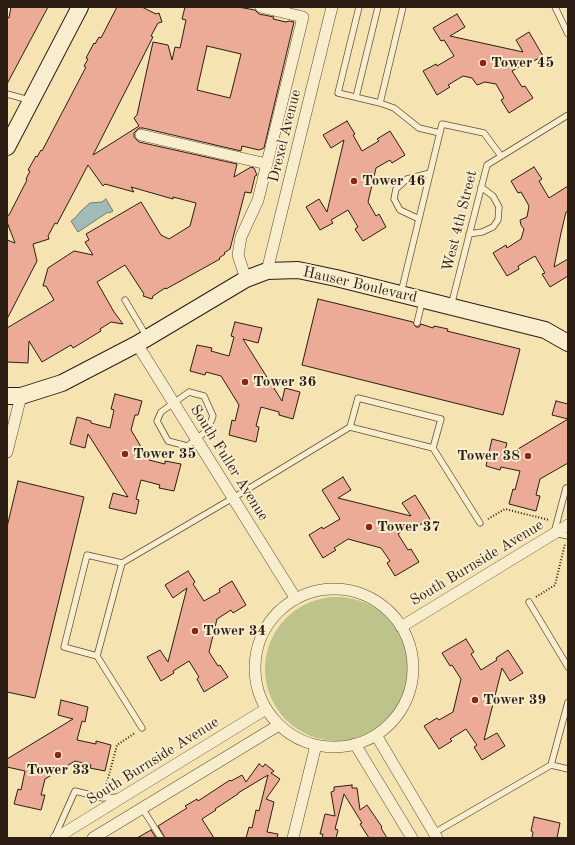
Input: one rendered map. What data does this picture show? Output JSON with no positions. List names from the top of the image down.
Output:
{
  "streets": {
    "street": [
      "Drexel Avenue",
      "Hauser Boulevard",
      "South Fuller Avenue",
      "South Burnside Avenue"
    ],
    "lane": ["West 4th Street"]
  },
  "crossings": [
    ["Drexel Avenue", "Hauser Boulevard"],
    ["West 4th Street", "Hauser Boulevard"],
    ["Hauser Boulevard", "South Fuller Avenue"],
    ["South Fuller Avenue", "South Burnside Avenue"]
  ],
  "places": [
    "Tower 45",
    "Tower 46",
    "Tower 36",
    "Tower 35",
    "Tower 38",
    "Tower 37",
    "Tower 34",
    "Tower 39",
    "Tower 33"
  ]
}
